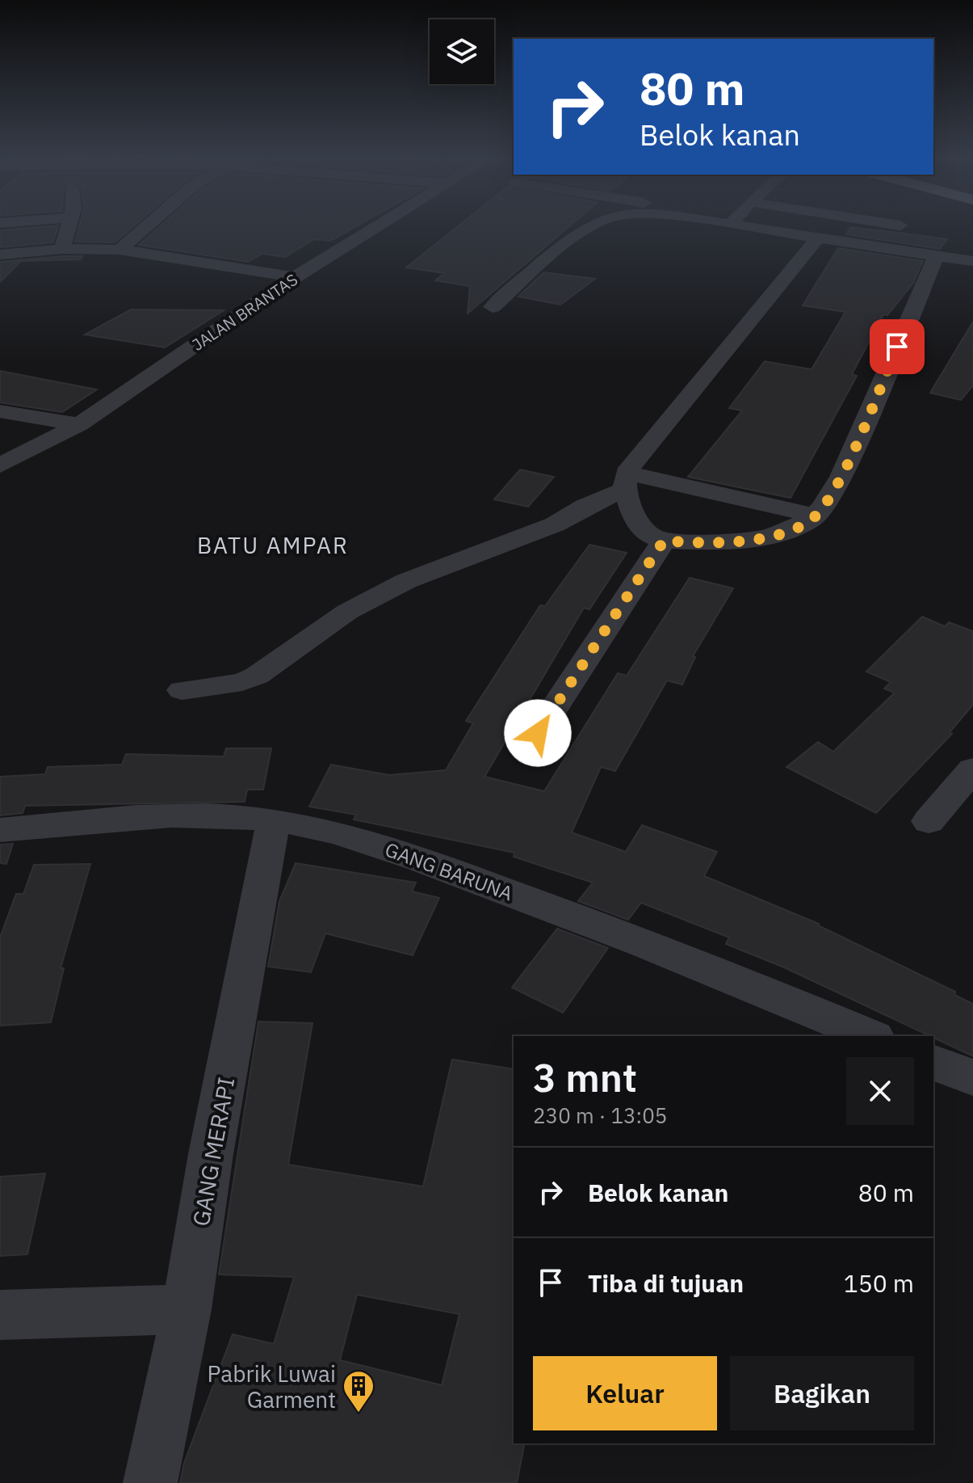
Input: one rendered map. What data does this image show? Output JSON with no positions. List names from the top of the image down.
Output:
{
  "streets": {
    "street": ["JALAN BRANTAS", "GANG BARUNA", "GANG MERAPI"]
  },
  "crossings": [
    ["GANG BARUNA", "GANG MERAPI"]
  ],
  "districts": ["BATU AMPAR"],
  "places": {
    "building": ["Pabrik Luwai Garment"]
  },
  "page": {
    "turn": ["80 m", "Belok kanan"],
    "heading": ["3 mnt", "230 m · 13:05"],
    "list": [
      {
        "name": "Belok kanan",
        "value": "80 m"
      },
      {
        "name": "Tiba di tujuan",
        "value": "150 m"
      }
    ],
    "buttons": ["Keluar", "Bagikan"]
  }
}
